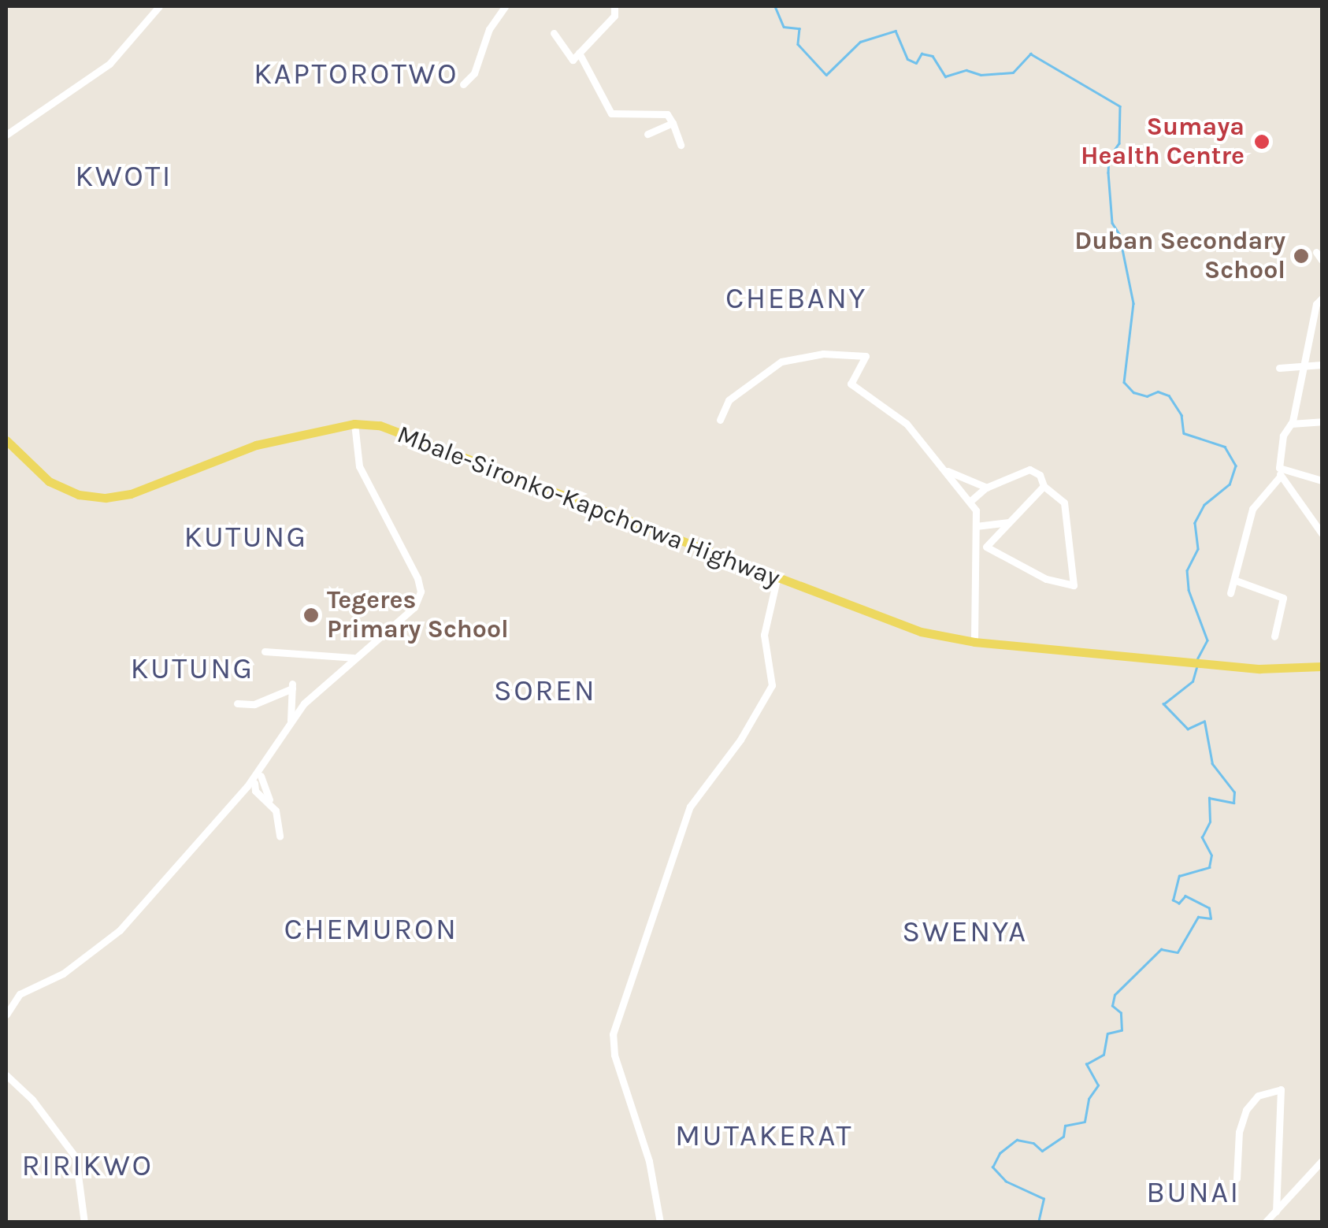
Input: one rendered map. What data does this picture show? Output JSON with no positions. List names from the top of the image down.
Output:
{
  "streets": {
    "main road": ["Mbale-Sironko-Kapchorwa Highway"]
  },
  "districts": [
    "KAPTOROTWO",
    "KWOTI",
    "CHEBANY",
    "KUTUNG",
    "KUTUNG",
    "SOREN",
    "CHEMURON",
    "SWENYA",
    "MUTAKERAT",
    "RIRIKWO",
    "BUNAI"
  ],
  "places": ["Sumaya Health Centre", "Duban Secondary School", "Tegeres Primary School"]
}
